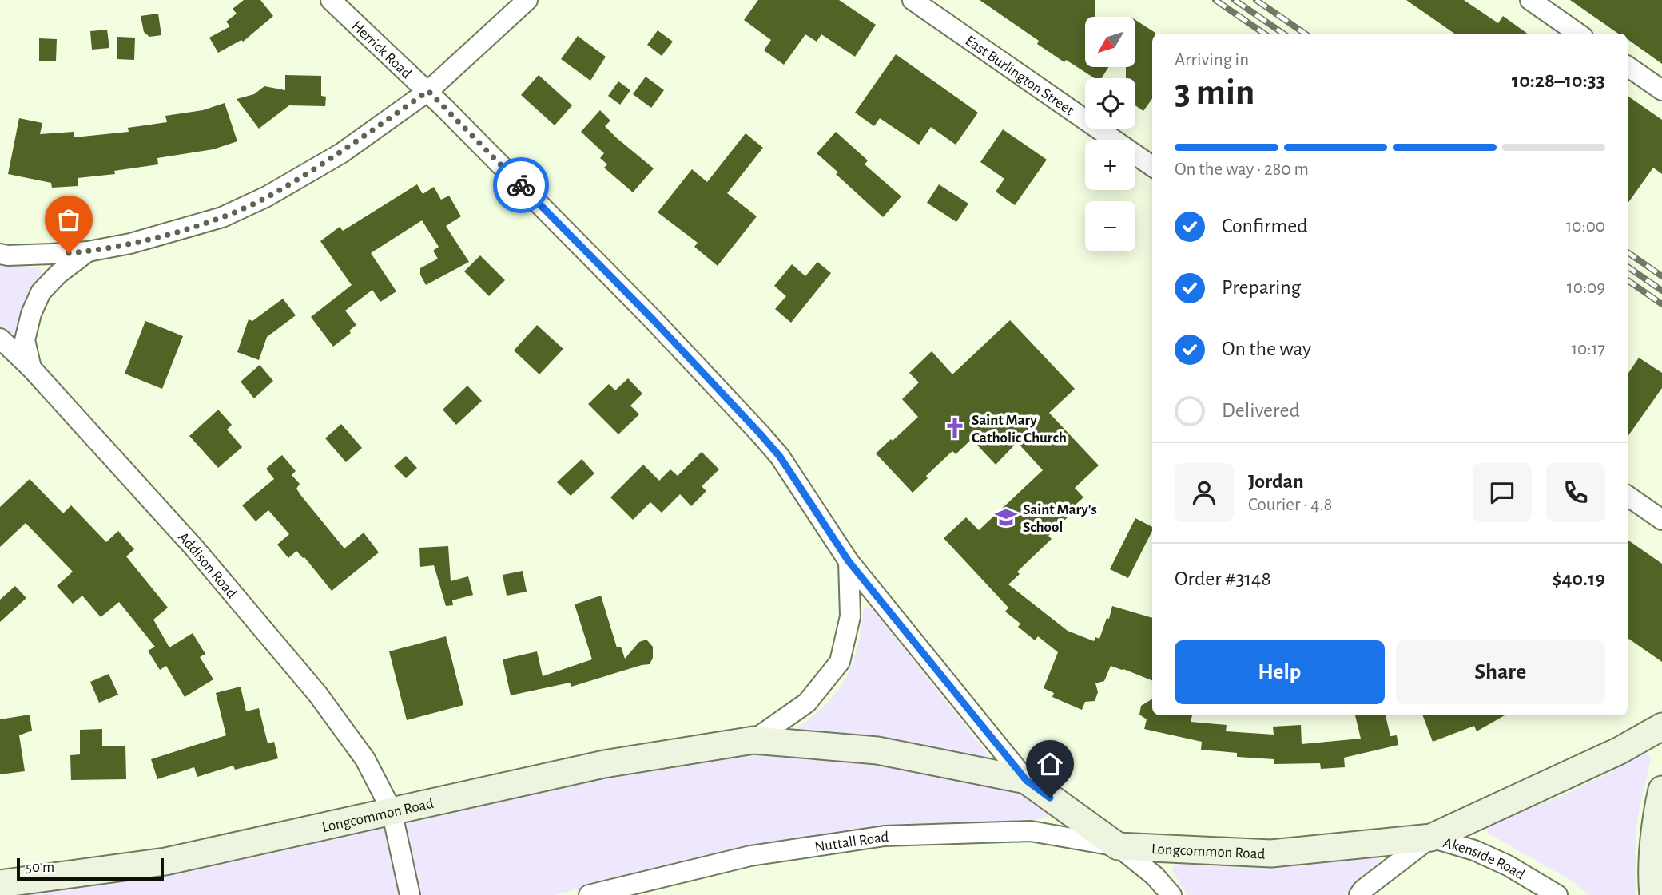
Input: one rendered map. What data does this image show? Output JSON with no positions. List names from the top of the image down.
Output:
{
  "streets": {
    "street": [
      "Herrick Road",
      "East Burlington Street",
      "Addison Road",
      "Longcommon Road",
      "Nuttall Road",
      "Akenside Road"
    ]
  },
  "crossings": [
    ["Herrick Road", "Longcommon Road"],
    ["Addison Road", "Longcommon Road"],
    ["Longcommon Road", "Nuttall Road"],
    ["Longcommon Road", "Akenside Road"]
  ],
  "places": {
    "church": ["Saint Mary Catholic Church"],
    "school or university": ["Saint Mary's School"]
  },
  "scale_bar": "50 m",
  "north": "bottom left",
  "page": {
    "map_buttons": ["+", "−"],
    "heading": ["3 min", "Arriving in", "10:28–10:33"],
    "panel": [
      "Jordan",
      "Courier · 4.8",
      "Order #3148",
      "$40.19"
    ],
    "bar": "On the way · 280 m",
    "list": [
      ["Confirmed", "10:00"],
      ["Preparing", "10:09"],
      ["On the way", "10:17"],
      "Delivered"
    ],
    "buttons": ["Help", "Share"],
    "scale": "50 m"
  }
}
